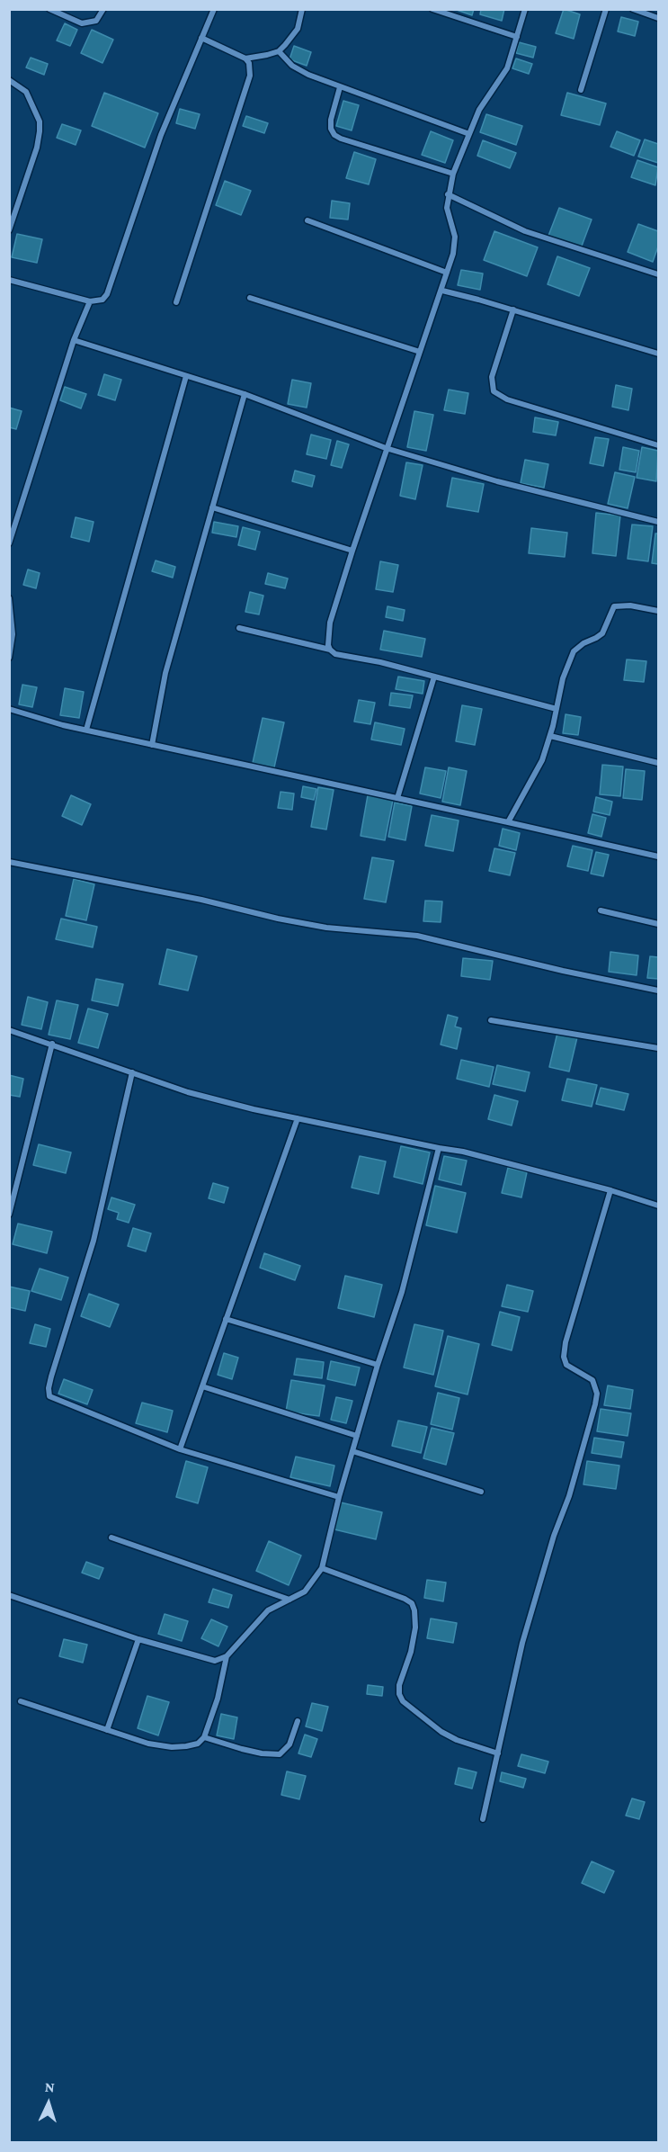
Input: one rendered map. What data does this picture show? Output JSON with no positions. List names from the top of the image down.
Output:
{
  "north": "top"
}
